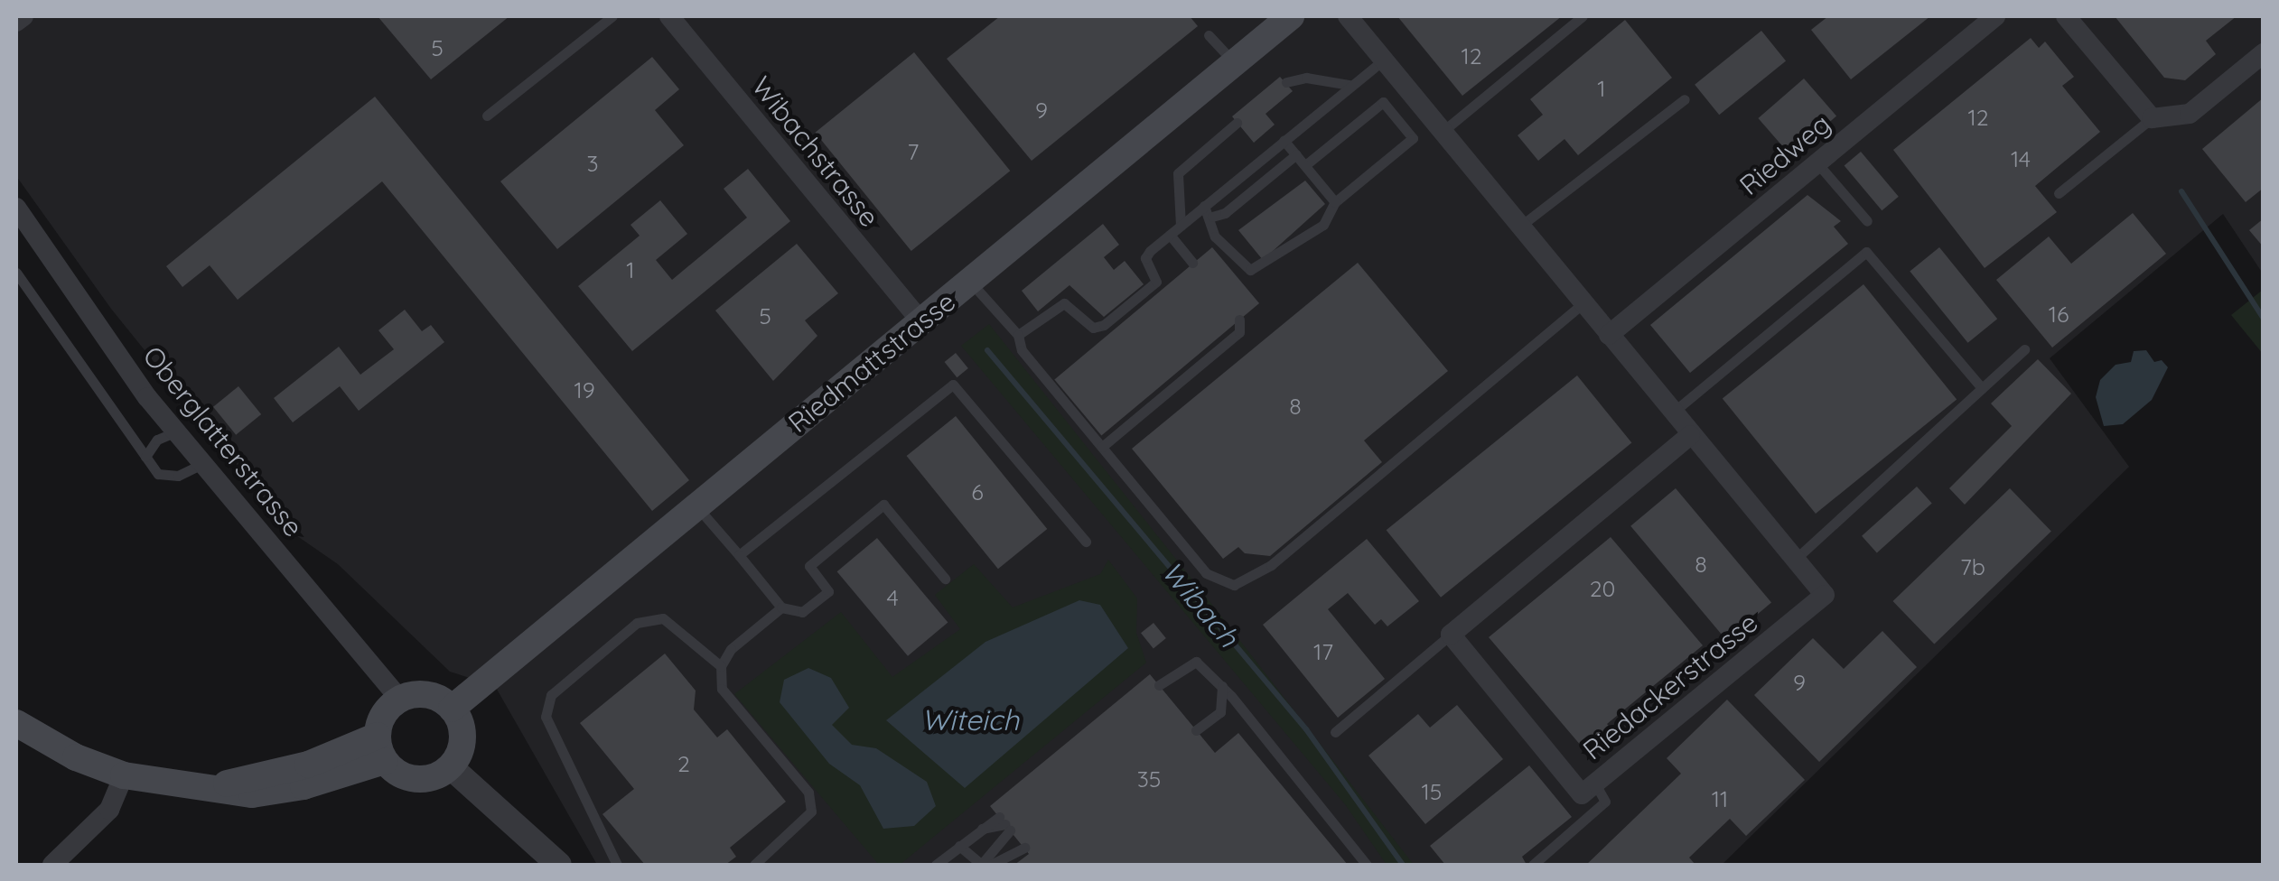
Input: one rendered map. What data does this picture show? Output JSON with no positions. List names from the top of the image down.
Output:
{
  "streets": {
    "main road": ["Riedmattstrasse"],
    "street": [
      "Wibachstrasse",
      "Riedweg",
      "Oberglatterstrasse",
      "Riedackerstrasse"
    ]
  },
  "crossings": [
    ["Wibachstrasse", "Riedmattstrasse"],
    ["Riedweg", "Riedackerstrasse"],
    ["Riedmattstrasse", "Oberglatterstrasse"]
  ],
  "water": ["Wibach", "Witeich"],
  "house_numbers": [
    "5",
    "12",
    "1",
    "9",
    "12",
    "7",
    "14",
    "3",
    "1",
    "16",
    "5",
    "19",
    "8",
    "6",
    "8",
    "7b",
    "20",
    "4",
    "17",
    "9",
    "2",
    "35",
    "15",
    "11"
  ]
}
